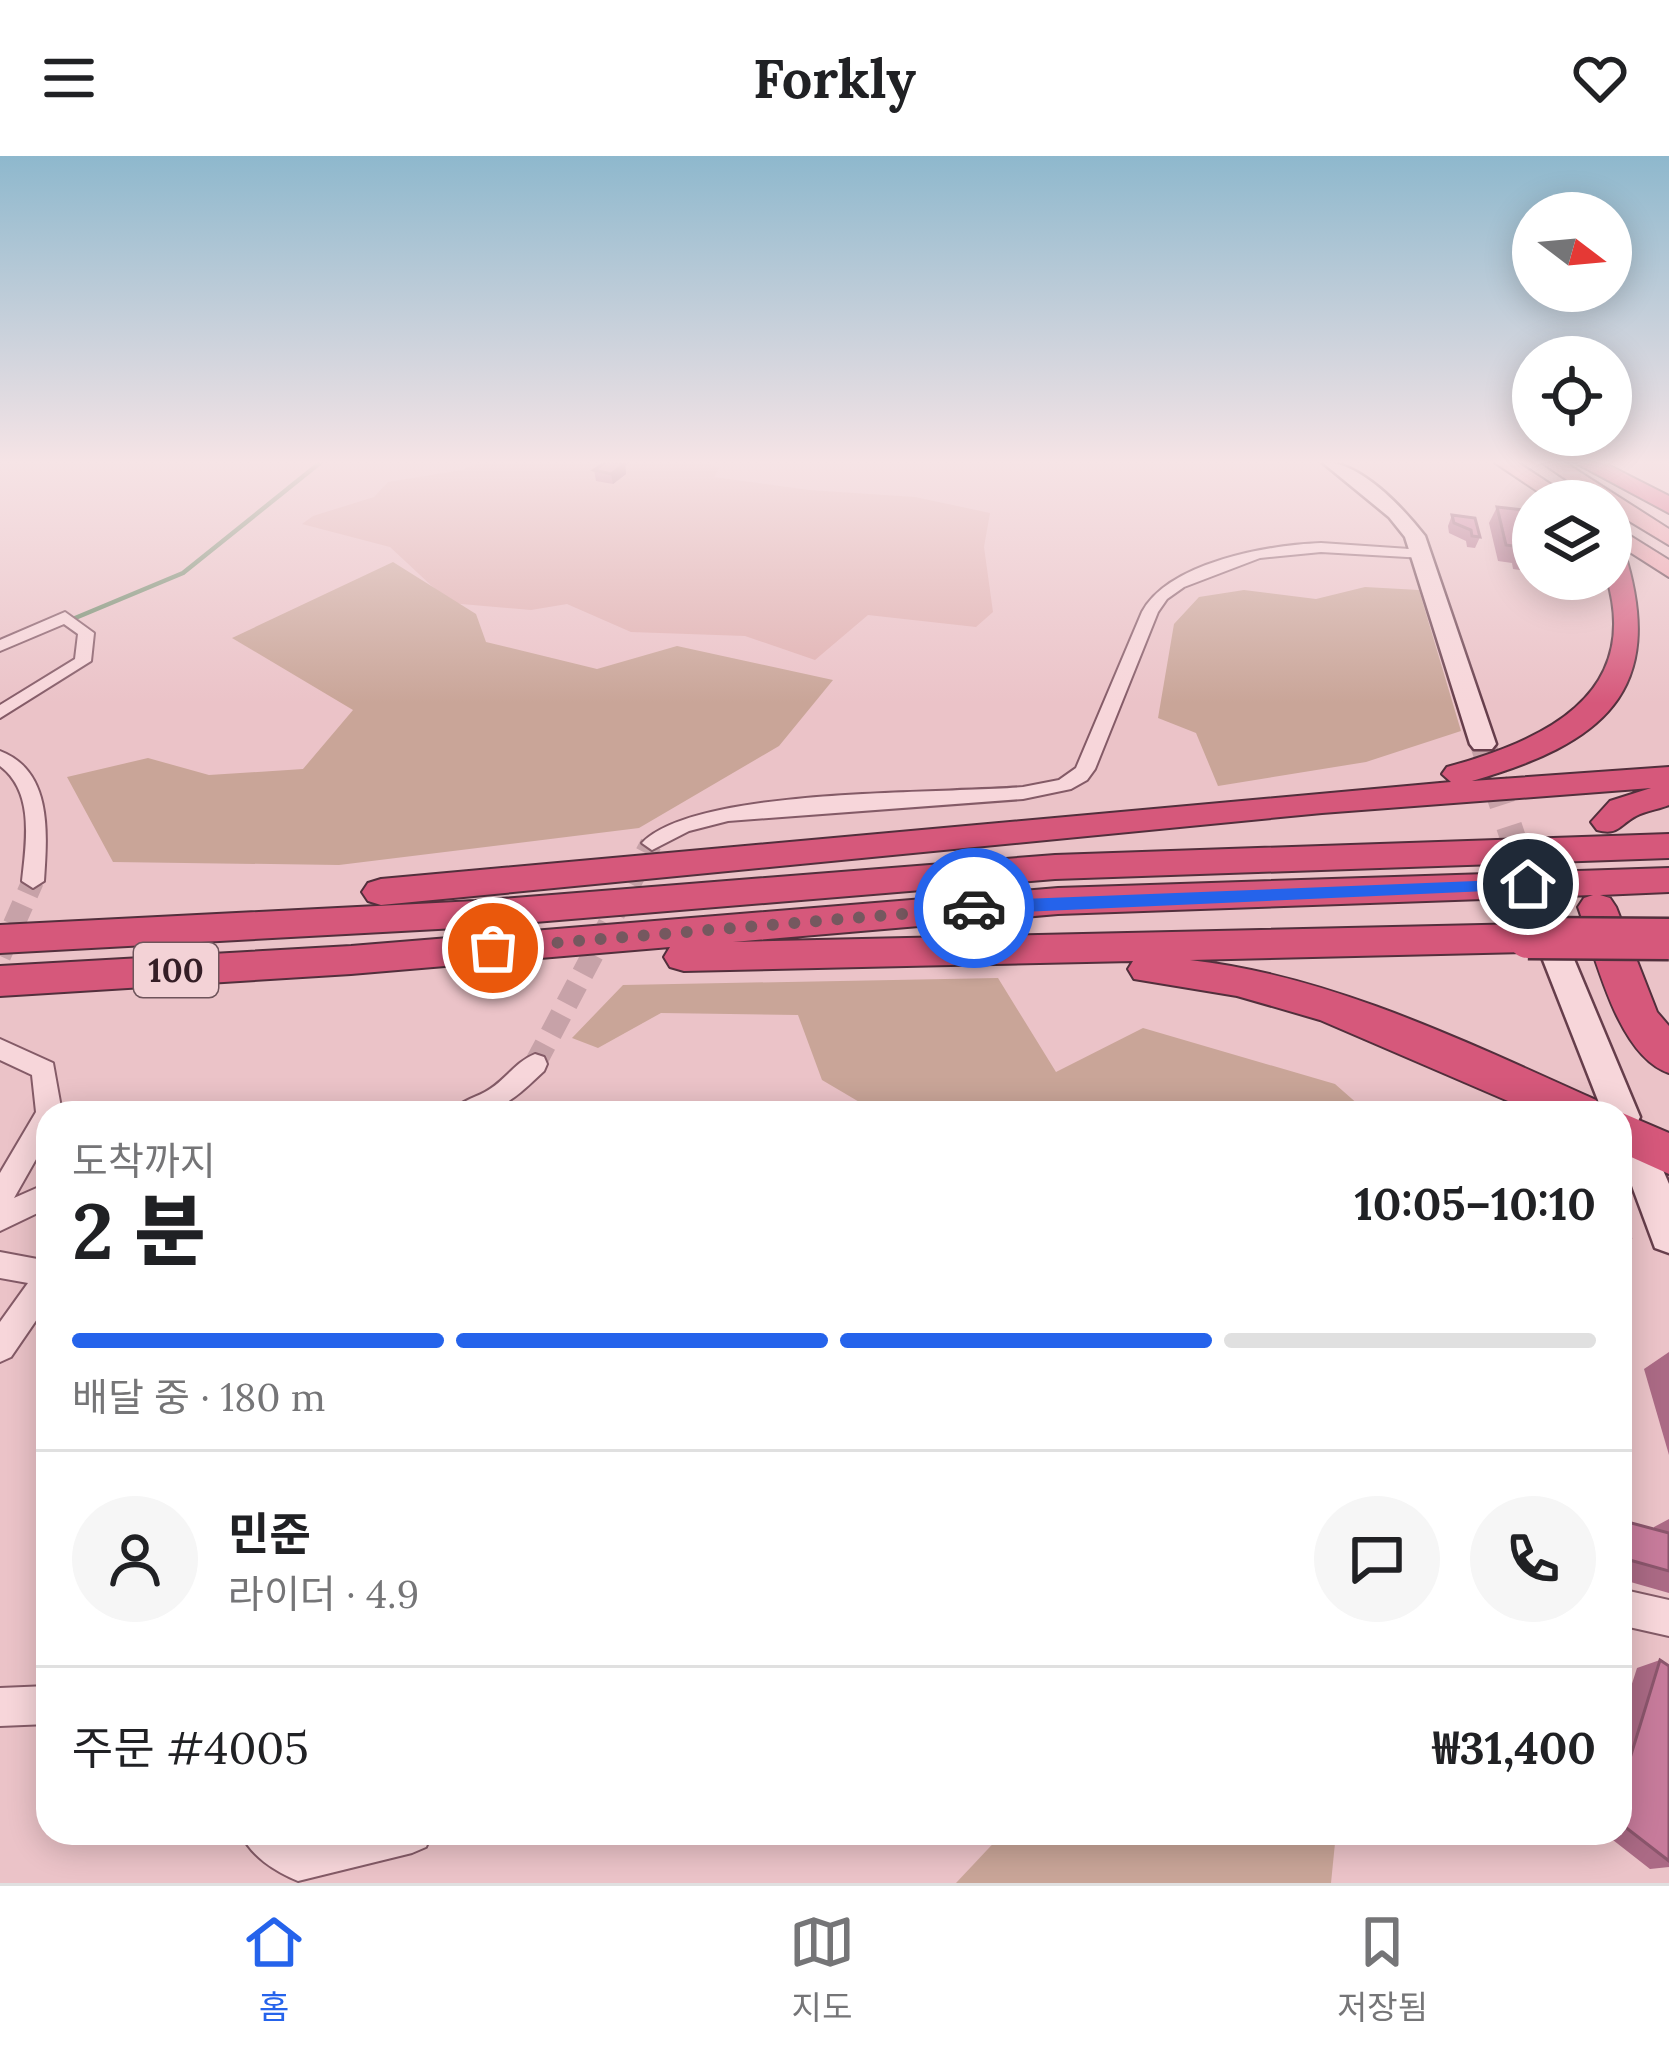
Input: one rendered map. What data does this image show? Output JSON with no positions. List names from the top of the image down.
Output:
{
  "streets": {
    "highway": ["100"]
  },
  "north": "right",
  "page": {
    "header": "Forkly",
    "heading": ["2 분", "도착까지", "10:05–10:10"],
    "panel": [
      "민준",
      "라이더 · 4.9",
      "주문 #4005",
      "₩31,400"
    ],
    "bar": "배달 중 · 180 m",
    "tabs": ["홈", "지도", "저장됨"]
  }
}
